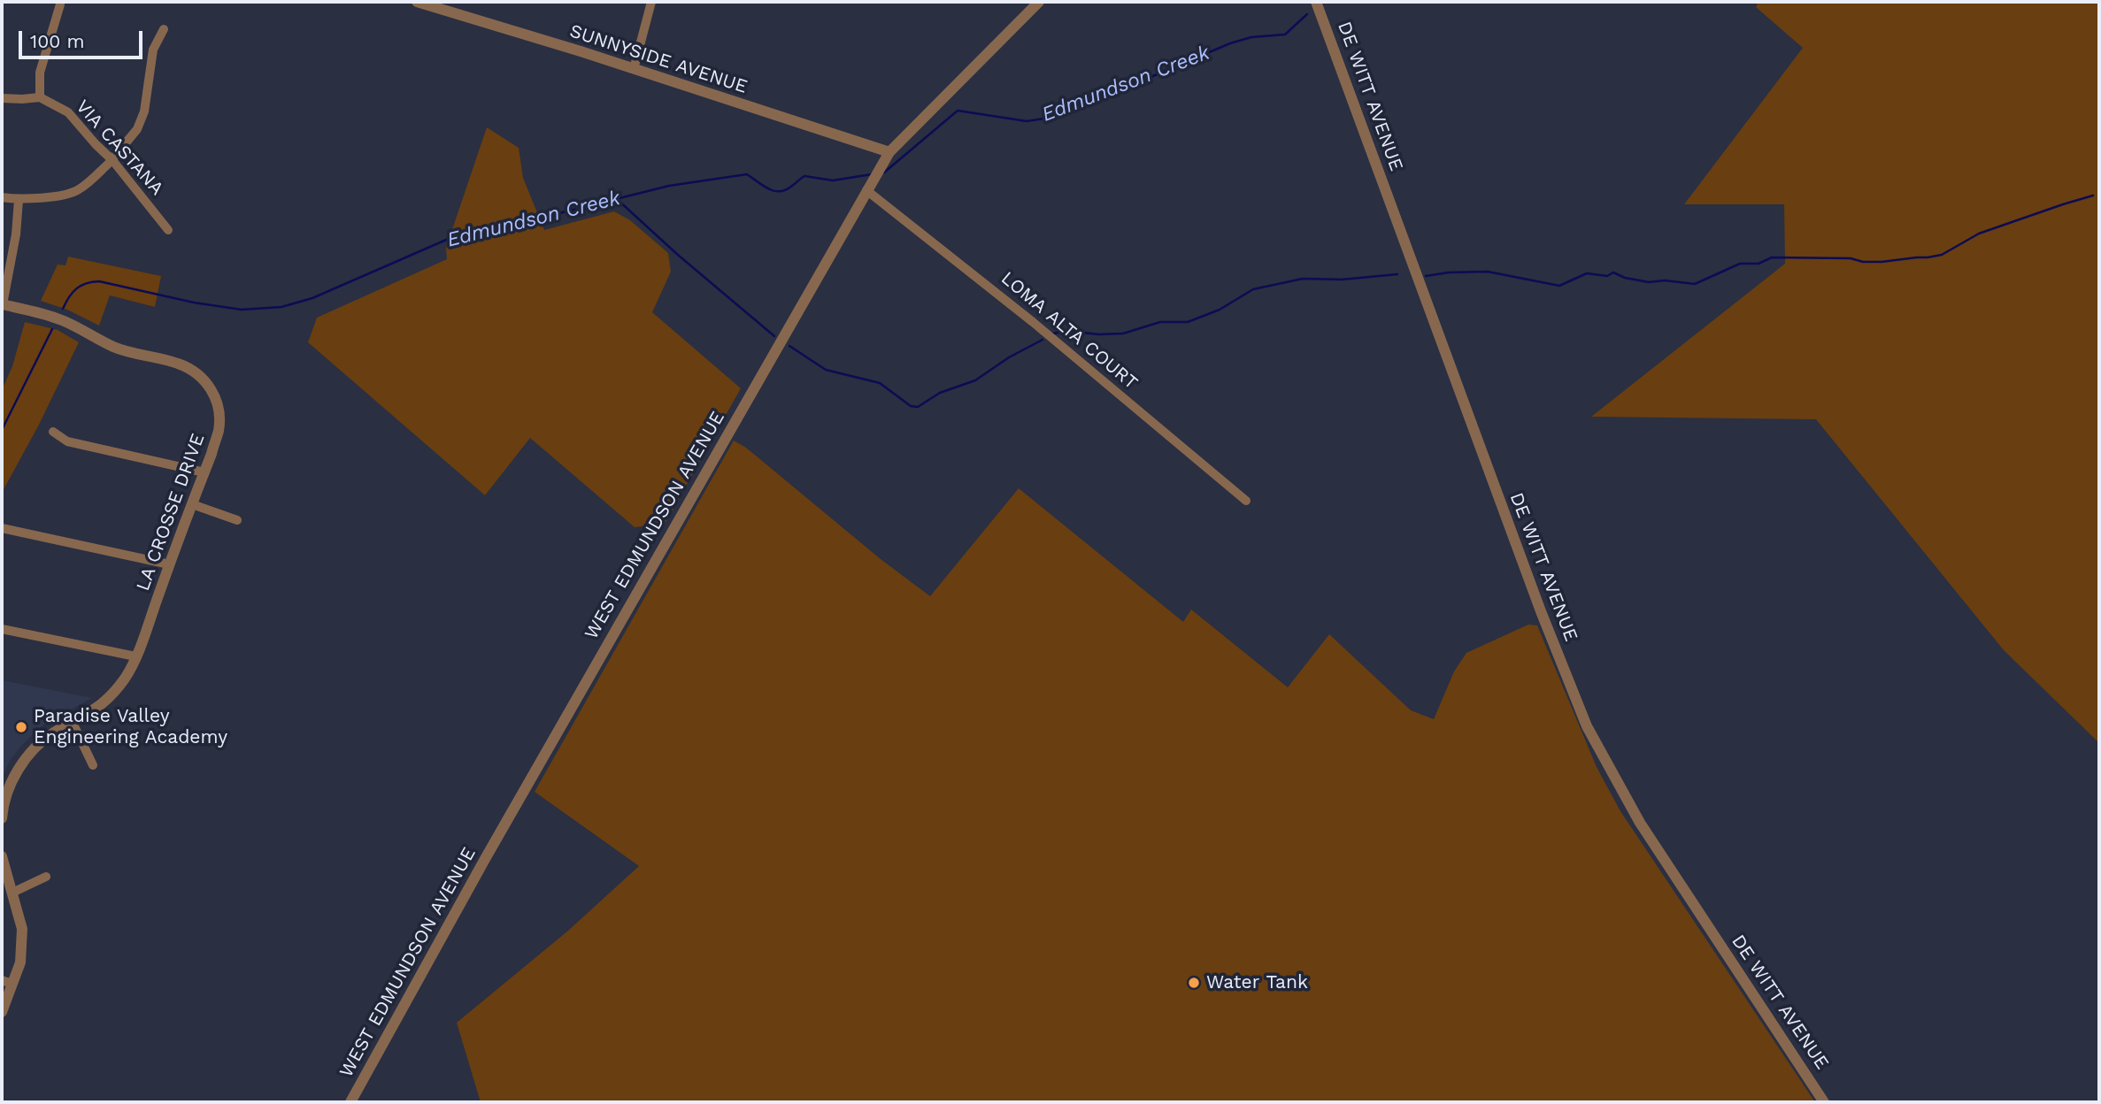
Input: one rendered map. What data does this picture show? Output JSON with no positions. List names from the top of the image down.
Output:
{
  "streets": {
    "street": [
      "SUNNYSIDE AVENUE",
      "DE WITT AVENUE",
      "VIA CASTANA",
      "LOMA ALTA COURT",
      "LA CROSSE DRIVE",
      "WEST EDMUNDSON AVENUE"
    ]
  },
  "crossings": [
    ["SUNNYSIDE AVENUE", "WEST EDMUNDSON AVENUE"],
    ["LOMA ALTA COURT", "WEST EDMUNDSON AVENUE"]
  ],
  "water": ["Edmundson Creek"],
  "places": ["Paradise Valley Engineering Academy", "Water Tank"],
  "scale_bar": "100 m"
}
